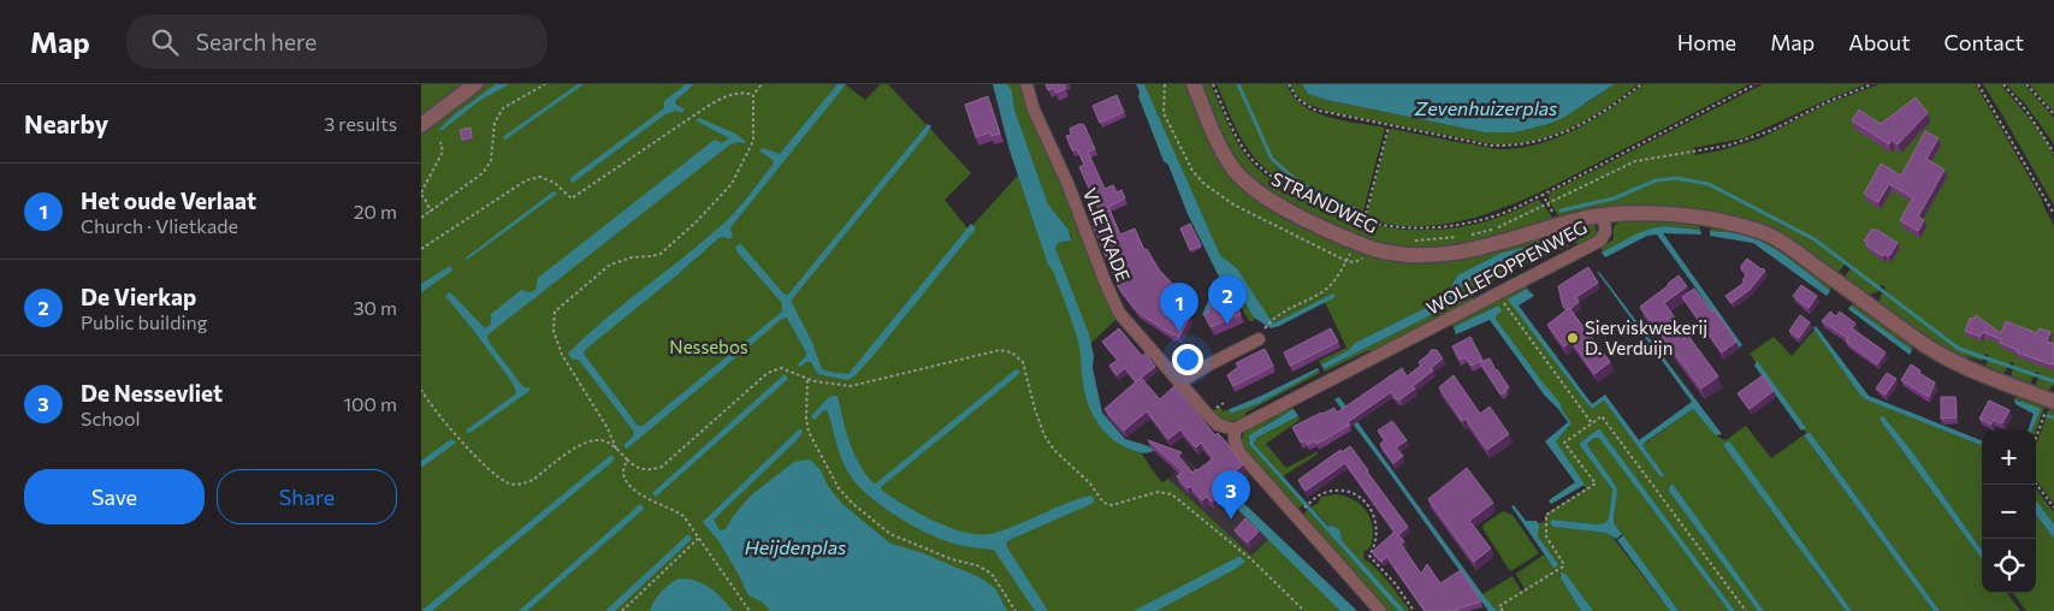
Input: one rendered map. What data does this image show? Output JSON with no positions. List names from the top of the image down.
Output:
{
  "streets": {
    "street": ["STRANDWEG", "VLIETKADE", "WOLLEFOPPENWEG"]
  },
  "crossings": [
    ["STRANDWEG", "WOLLEFOPPENWEG"],
    ["VLIETKADE", "WOLLEFOPPENWEG"]
  ],
  "water": ["Zevenhuizerplas", "Heijdenplas"],
  "parks": ["Nessebos"],
  "places": ["Sierviskwekerij D. Verduijn"],
  "page": {
    "header": "Map",
    "search": "Search here",
    "nav": [
      "Home",
      "Map",
      "About",
      "Contact"
    ],
    "heading": ["Nearby", "3 results"],
    "list": [
      {
        "mark": "1",
        "name": "Het oude Verlaat",
        "note": "Church · Vlietkade",
        "value": "20 m"
      },
      {
        "mark": "2",
        "name": "De Vierkap",
        "note": "Public building",
        "value": "30 m"
      },
      {
        "mark": "3",
        "name": "De Nessevliet",
        "note": "School",
        "value": "100 m"
      }
    ],
    "pins": ["2", "1", "3"],
    "map_buttons": ["+", "−"],
    "buttons": ["Save", "Share"]
  }
}
